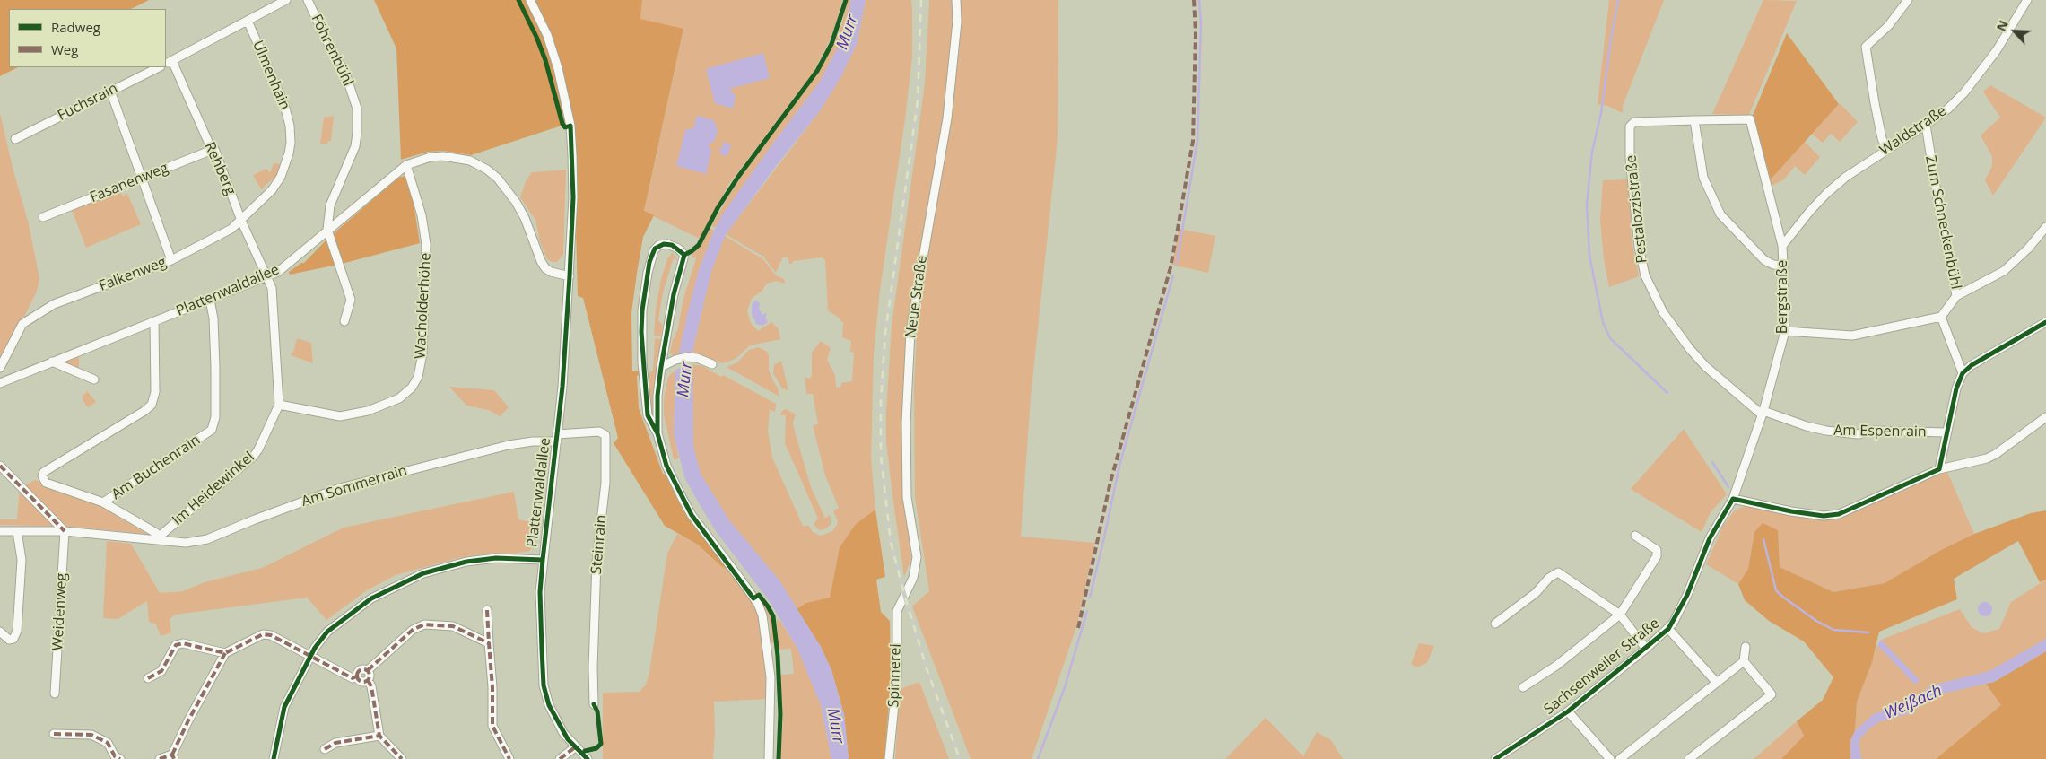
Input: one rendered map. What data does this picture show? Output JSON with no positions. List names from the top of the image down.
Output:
{
  "streets": {
    "street": [
      "Föhrenbühl",
      "Ulmenhain",
      "Fuchsrain",
      "Waldstraße",
      "Rehberg",
      "Fasanenweg",
      "Pestalozzistraße",
      "Zum Schneckenbühl",
      "Falkenweg",
      "Plattenwaldallee",
      "Neue Straße",
      "Bergstraße",
      "Wacholderhöhe",
      "Am Espenrain",
      "Am Buchenrain",
      "Am Sommerrain",
      "Im Heidewinkel",
      "Steinrain",
      "Weidenweg",
      "Sachsenweiler Straße",
      "Spinnerei"
    ]
  },
  "crossings": [
    ["Föhrenbühl", "Plattenwaldallee"],
    ["Ulmenhain", "Rehberg"],
    ["Ulmenhain", "Falkenweg"],
    ["Waldstraße", "Zum Schneckenbühl"],
    ["Waldstraße", "Bergstraße"],
    ["Rehberg", "Fasanenweg"],
    ["Rehberg", "Falkenweg"],
    ["Rehberg", "Plattenwaldallee"],
    ["Rehberg", "Im Heidewinkel"],
    ["Pestalozzistraße", "Bergstraße"],
    ["Pestalozzistraße", "Am Espenrain"],
    ["Plattenwaldallee", "Wacholderhöhe"],
    ["Plattenwaldallee", "Am Buchenrain"],
    ["Plattenwaldallee", "Am Sommerrain"],
    ["Plattenwaldallee", "Im Heidewinkel"],
    ["Plattenwaldallee", "Steinrain"],
    ["Neue Straße", "Spinnerei"],
    ["Bergstraße", "Am Espenrain"],
    ["Bergstraße", "Sachsenweiler Straße"],
    ["Wacholderhöhe", "Im Heidewinkel"],
    ["Am Sommerrain", "Im Heidewinkel"],
    ["Am Sommerrain", "Steinrain"],
    ["Am Sommerrain", "Weidenweg"]
  ],
  "water": ["Murr", "Weißach"],
  "legend": ["Radweg", "Weg"],
  "north": "top left"
}
